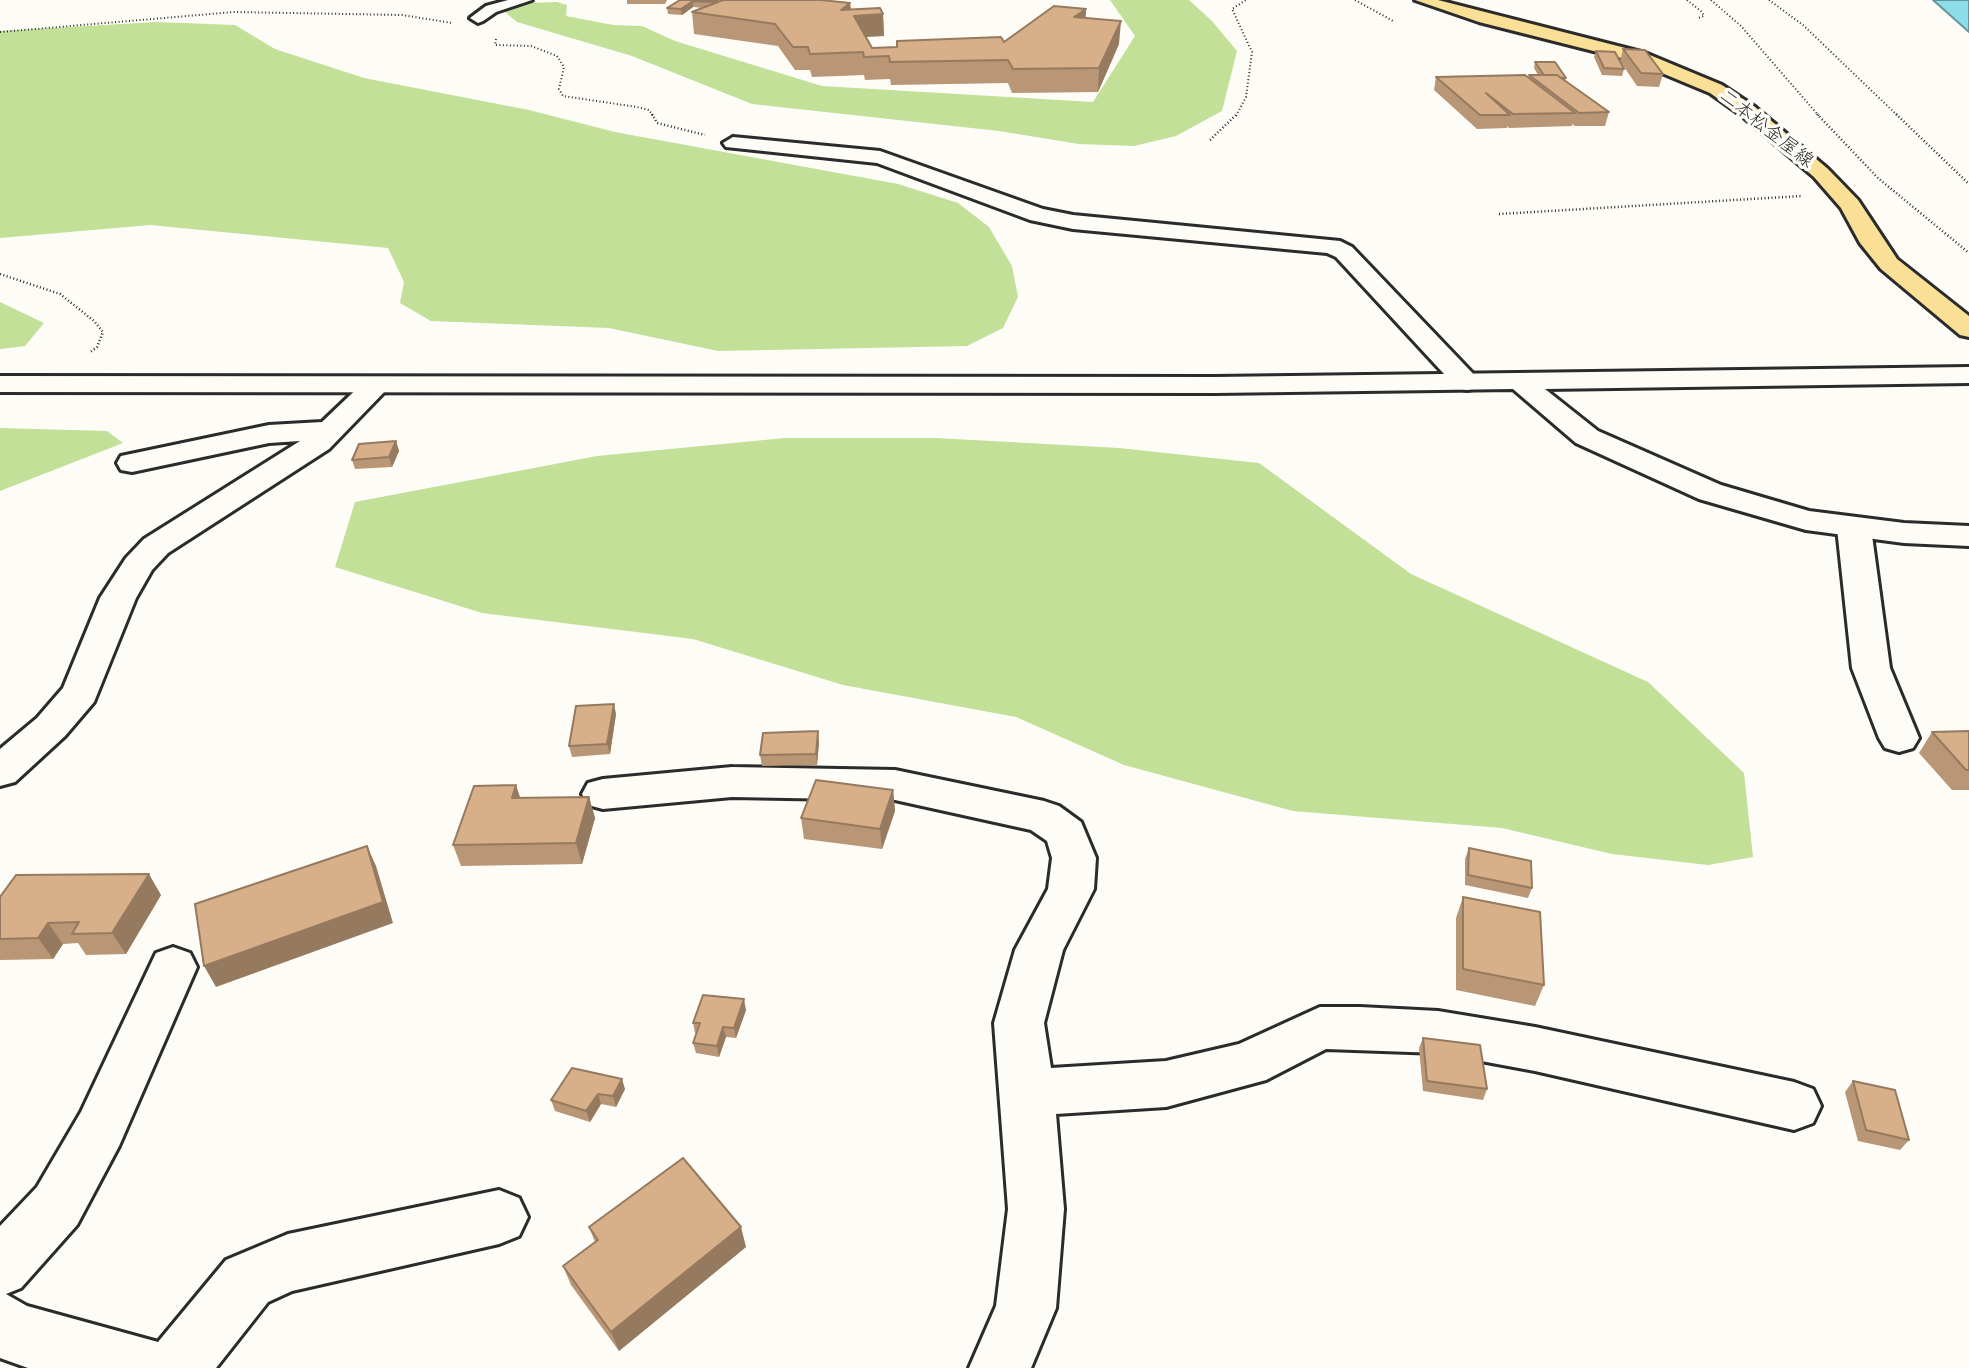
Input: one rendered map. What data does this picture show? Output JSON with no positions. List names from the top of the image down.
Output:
{
  "streets": {
    "main road": ["二本松金屋線"]
  }
}
